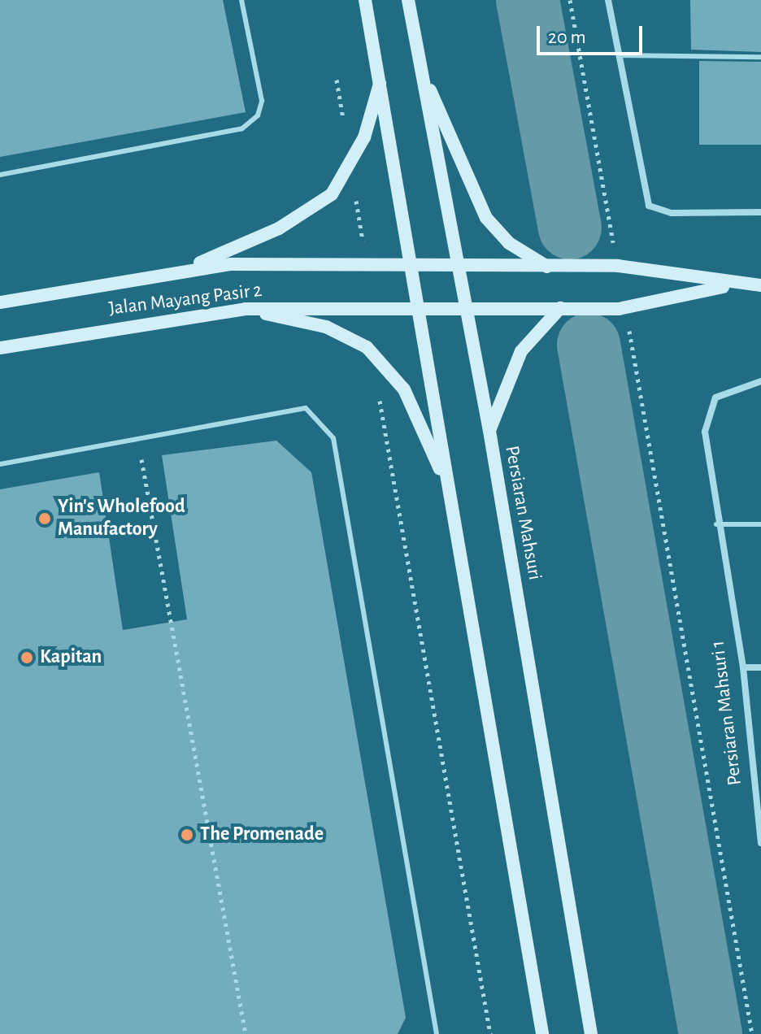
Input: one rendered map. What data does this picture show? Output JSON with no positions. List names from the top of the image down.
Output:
{
  "streets": {
    "street": ["Jalan Mayang Pasir 2", "Persiaran Mahsuri", "Persiaran Mahsuri 1"]
  },
  "crossings": [
    ["Jalan Mayang Pasir 2", "Persiaran Mahsuri"]
  ],
  "places": ["Yin's Wholefood Manufactory", "Kapitan", "The Promenade"],
  "scale_bar": "20 m"
}
